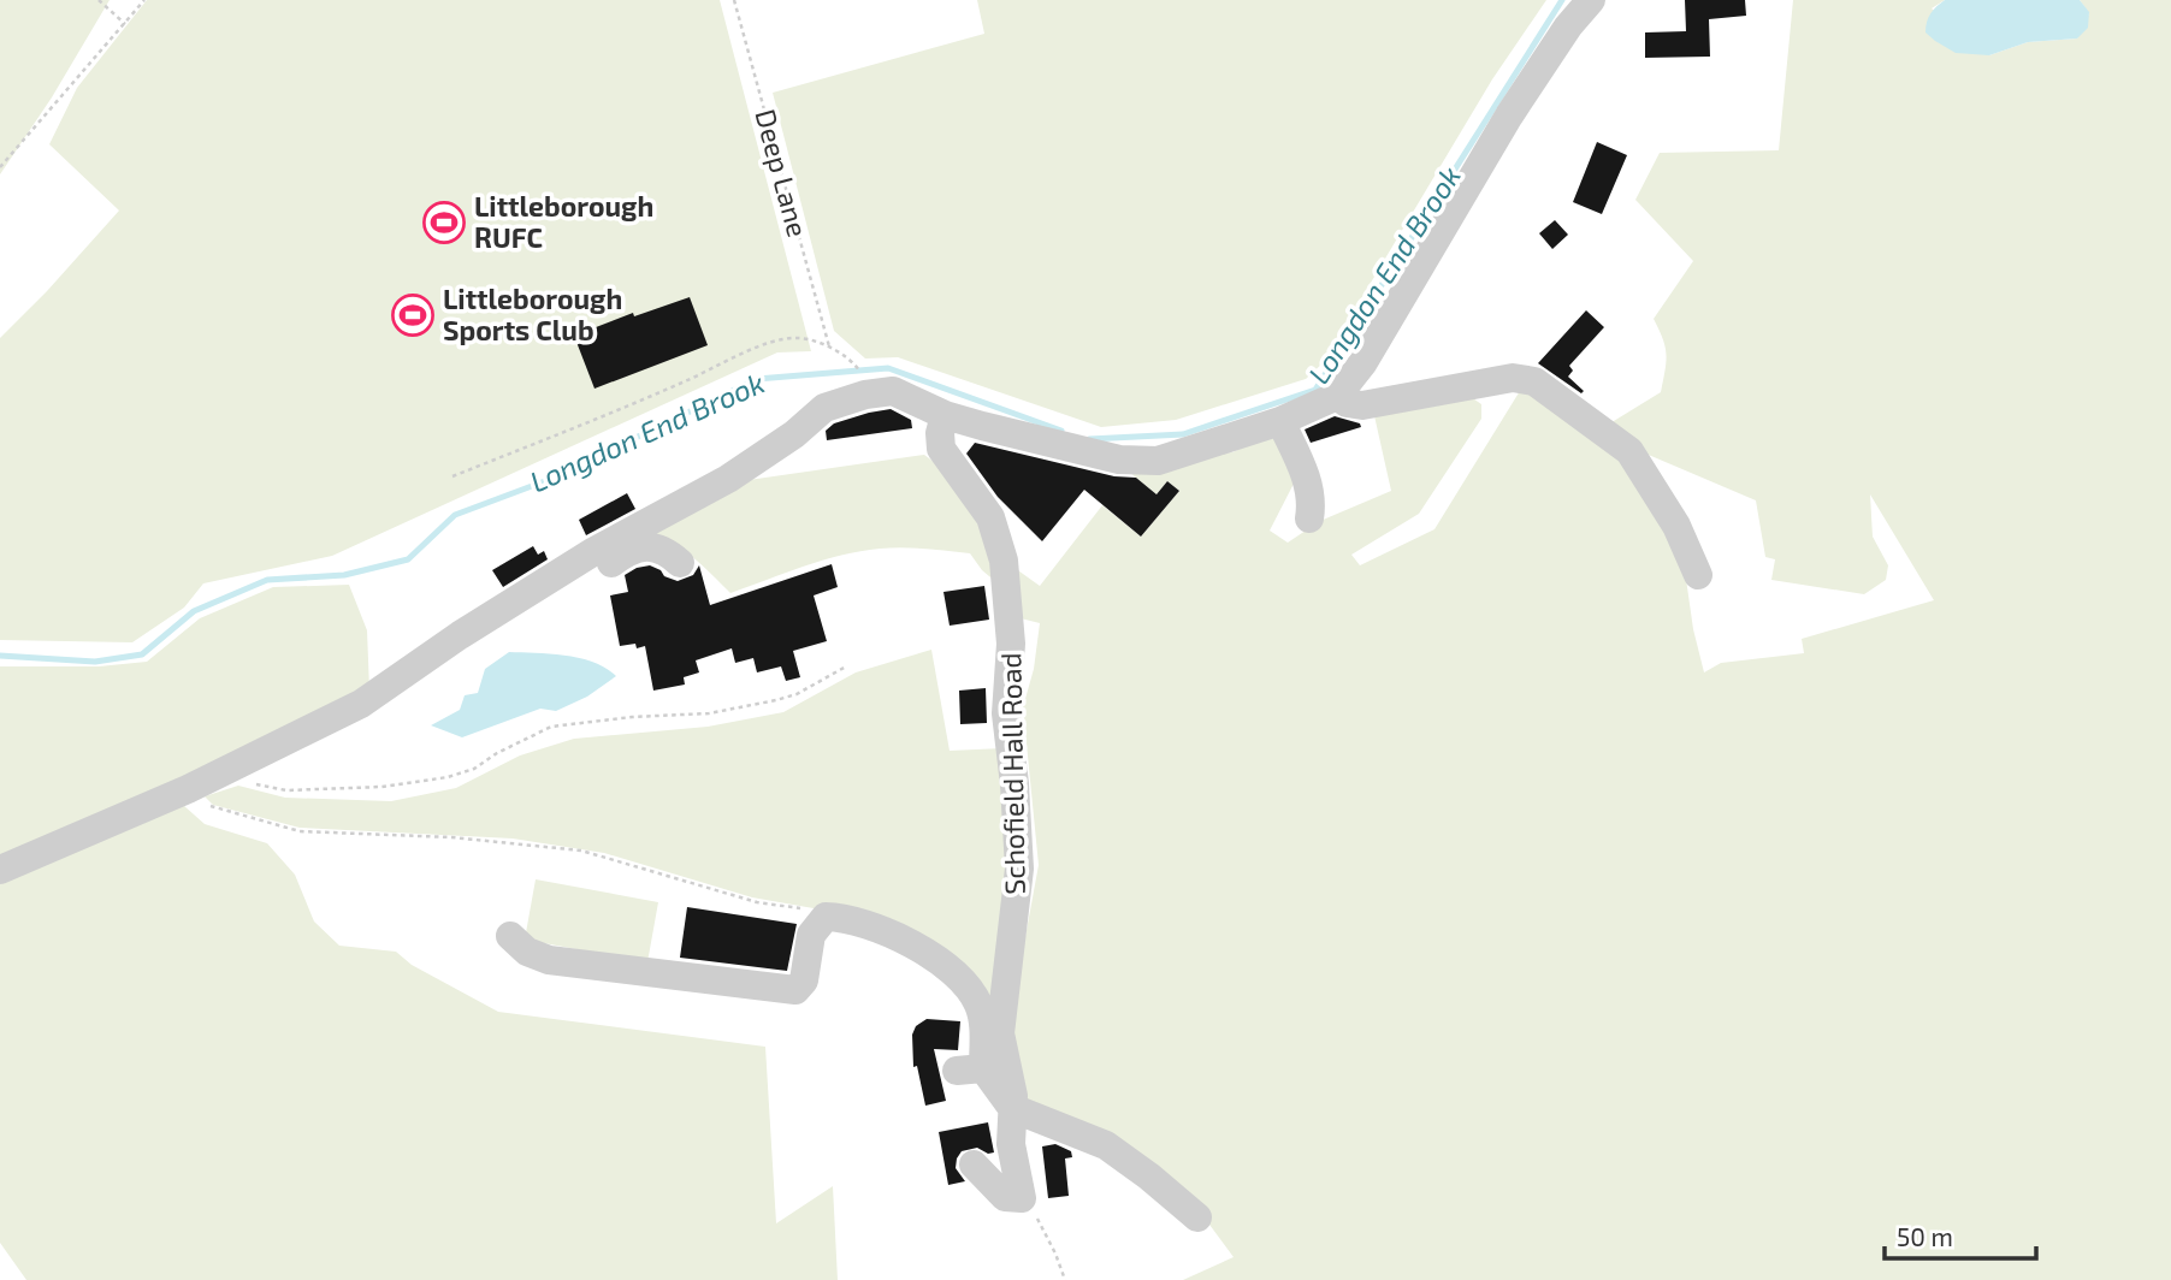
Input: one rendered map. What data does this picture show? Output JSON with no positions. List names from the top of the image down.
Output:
{
  "streets": {
    "street": ["Schofield Hall Road"],
    "path": ["Deep Lane"]
  },
  "water": ["Longdon End Brook"],
  "places": {
    "sports": ["Littleborough RUFC", "Littleborough Sports Club"]
  },
  "scale_bar": "50 m"
}
